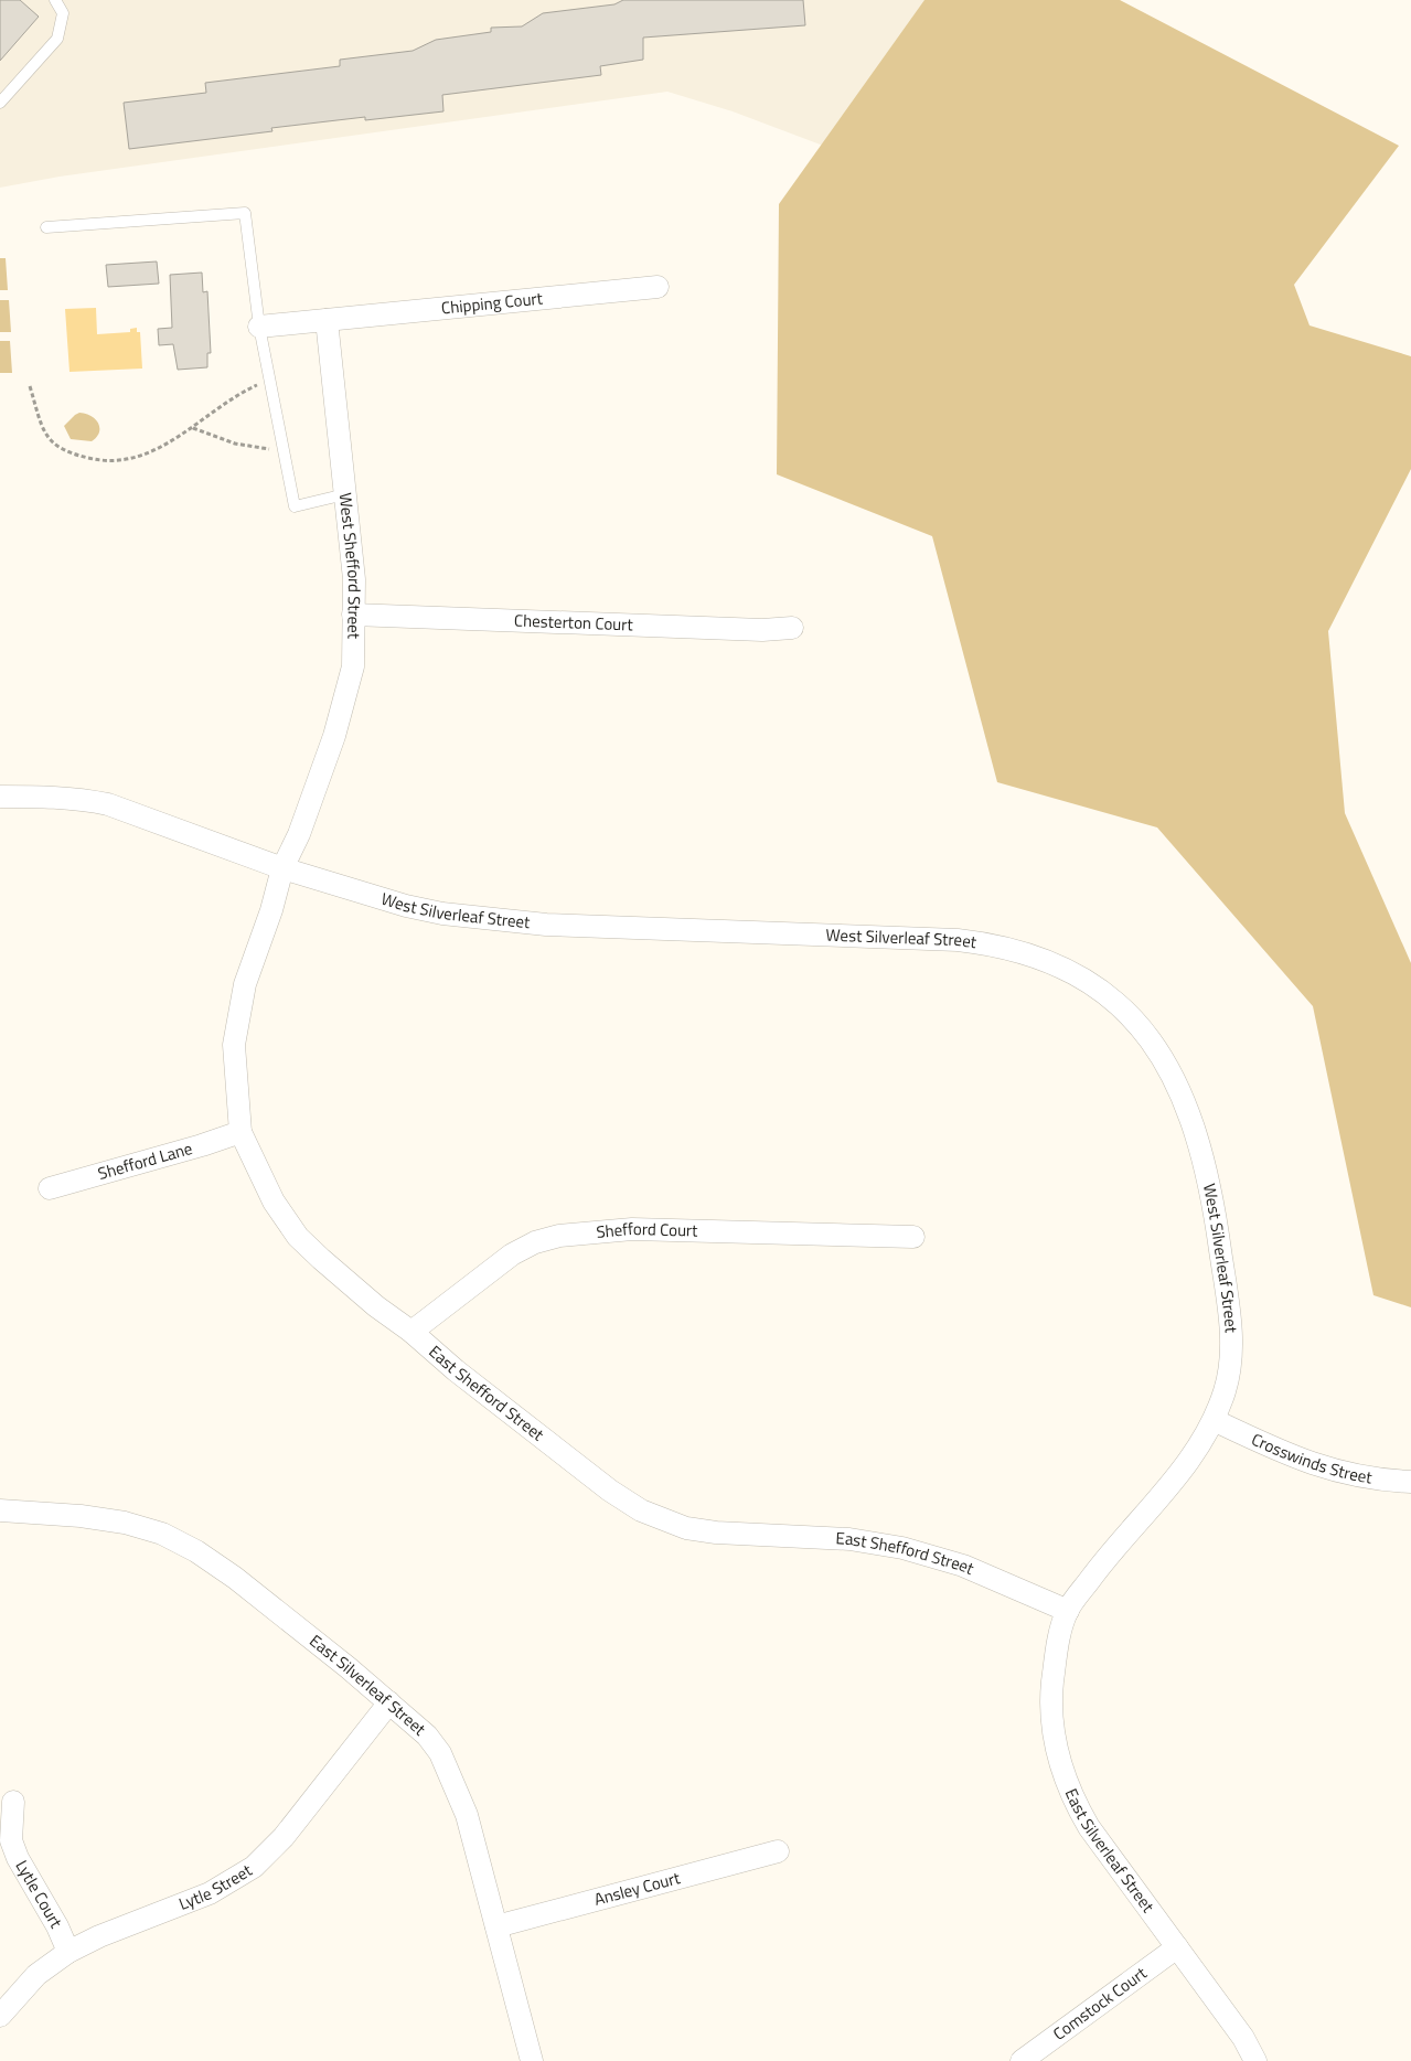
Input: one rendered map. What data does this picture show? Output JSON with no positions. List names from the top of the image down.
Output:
{
  "streets": {
    "street": [
      "Chipping Court",
      "West Shefford Street",
      "Chesterton Court",
      "West Silverleaf Street",
      "Shefford Lane",
      "Shefford Court",
      "East Shefford Street",
      "Crosswinds Street",
      "East Silverleaf Street",
      "Lytle Street",
      "Ansley Court",
      "Lytle Court",
      "Comstock Court"
    ]
  },
  "crossings": [
    ["Chipping Court", "West Shefford Street"],
    ["West Shefford Street", "Chesterton Court"],
    ["West Shefford Street", "West Silverleaf Street"],
    ["West Shefford Street", "East Shefford Street"],
    ["West Silverleaf Street", "East Shefford Street"],
    ["West Silverleaf Street", "Crosswinds Street"],
    ["West Silverleaf Street", "East Silverleaf Street"],
    ["Shefford Lane", "East Shefford Street"],
    ["Shefford Court", "East Shefford Street"],
    ["East Shefford Street", "East Silverleaf Street"],
    ["East Silverleaf Street", "Lytle Street"],
    ["East Silverleaf Street", "Ansley Court"],
    ["East Silverleaf Street", "Comstock Court"],
    ["Lytle Street", "Lytle Court"]
  ]
}
